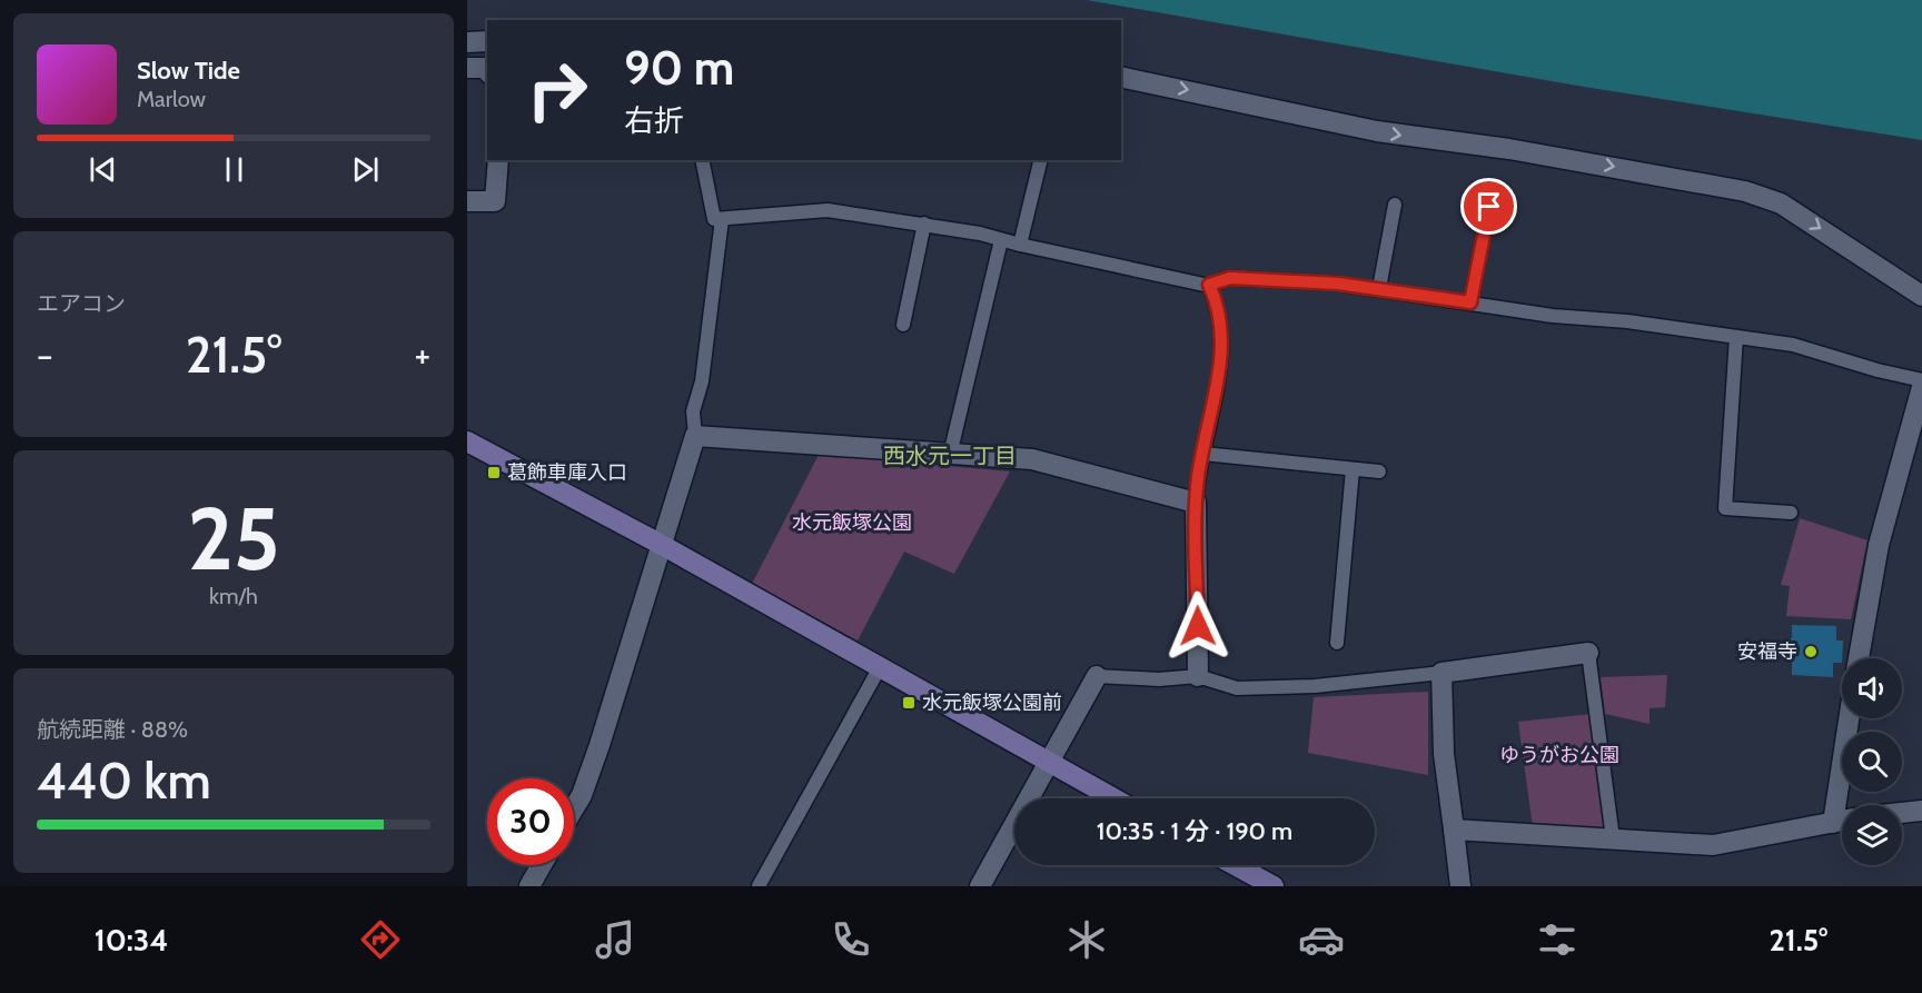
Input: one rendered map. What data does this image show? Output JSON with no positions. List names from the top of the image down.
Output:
{
  "districts": ["西水元一丁目"],
  "parks": ["水元飯塚公園", "ゆうがお公園"],
  "places": {
    "transit": ["葛飾車庫入口", "水元飯塚公園前"],
    "other": ["安福寺"]
  },
  "page": {
    "turn": ["90 m", "右折"],
    "song": ["Slow Tide", "Marlow"],
    "tile": [
      "エアコン",
      ["25", "km/h"],
      ["航続距離 · 88%", "440 km"]
    ],
    "heat": ["−", "21.5°", "+"],
    "limit": "30",
    "trip": "10:35 · 1 分 · 190 m",
    "tabs": ["10:34", "21.5°"]
  }
}
